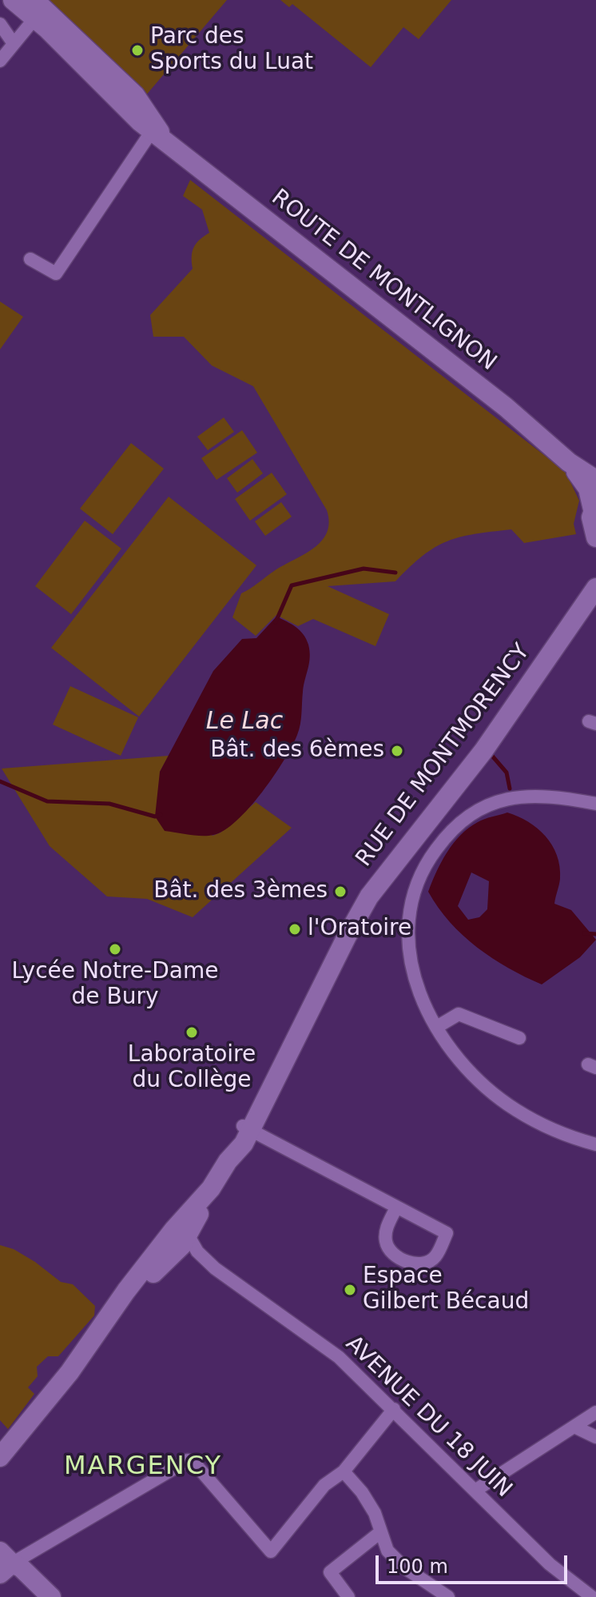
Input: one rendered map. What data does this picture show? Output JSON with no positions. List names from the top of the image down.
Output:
{
  "streets": {
    "main road": ["ROUTE DE MONTLIGNON", "RUE DE MONTMORENCY"],
    "street": ["AVENUE DU 18 JUIN"]
  },
  "districts": ["MARGENCY"],
  "water": ["Le Lac"],
  "places": [
    "Parc des Sports du Luat",
    "Bât. des 6èmes",
    "Bât. des 3èmes",
    "l'Oratoire",
    "Lycée Notre-Dame de Bury",
    "Laboratoire du Collège",
    "Espace Gilbert Bécaud"
  ],
  "scale_bar": "100 m"
}
